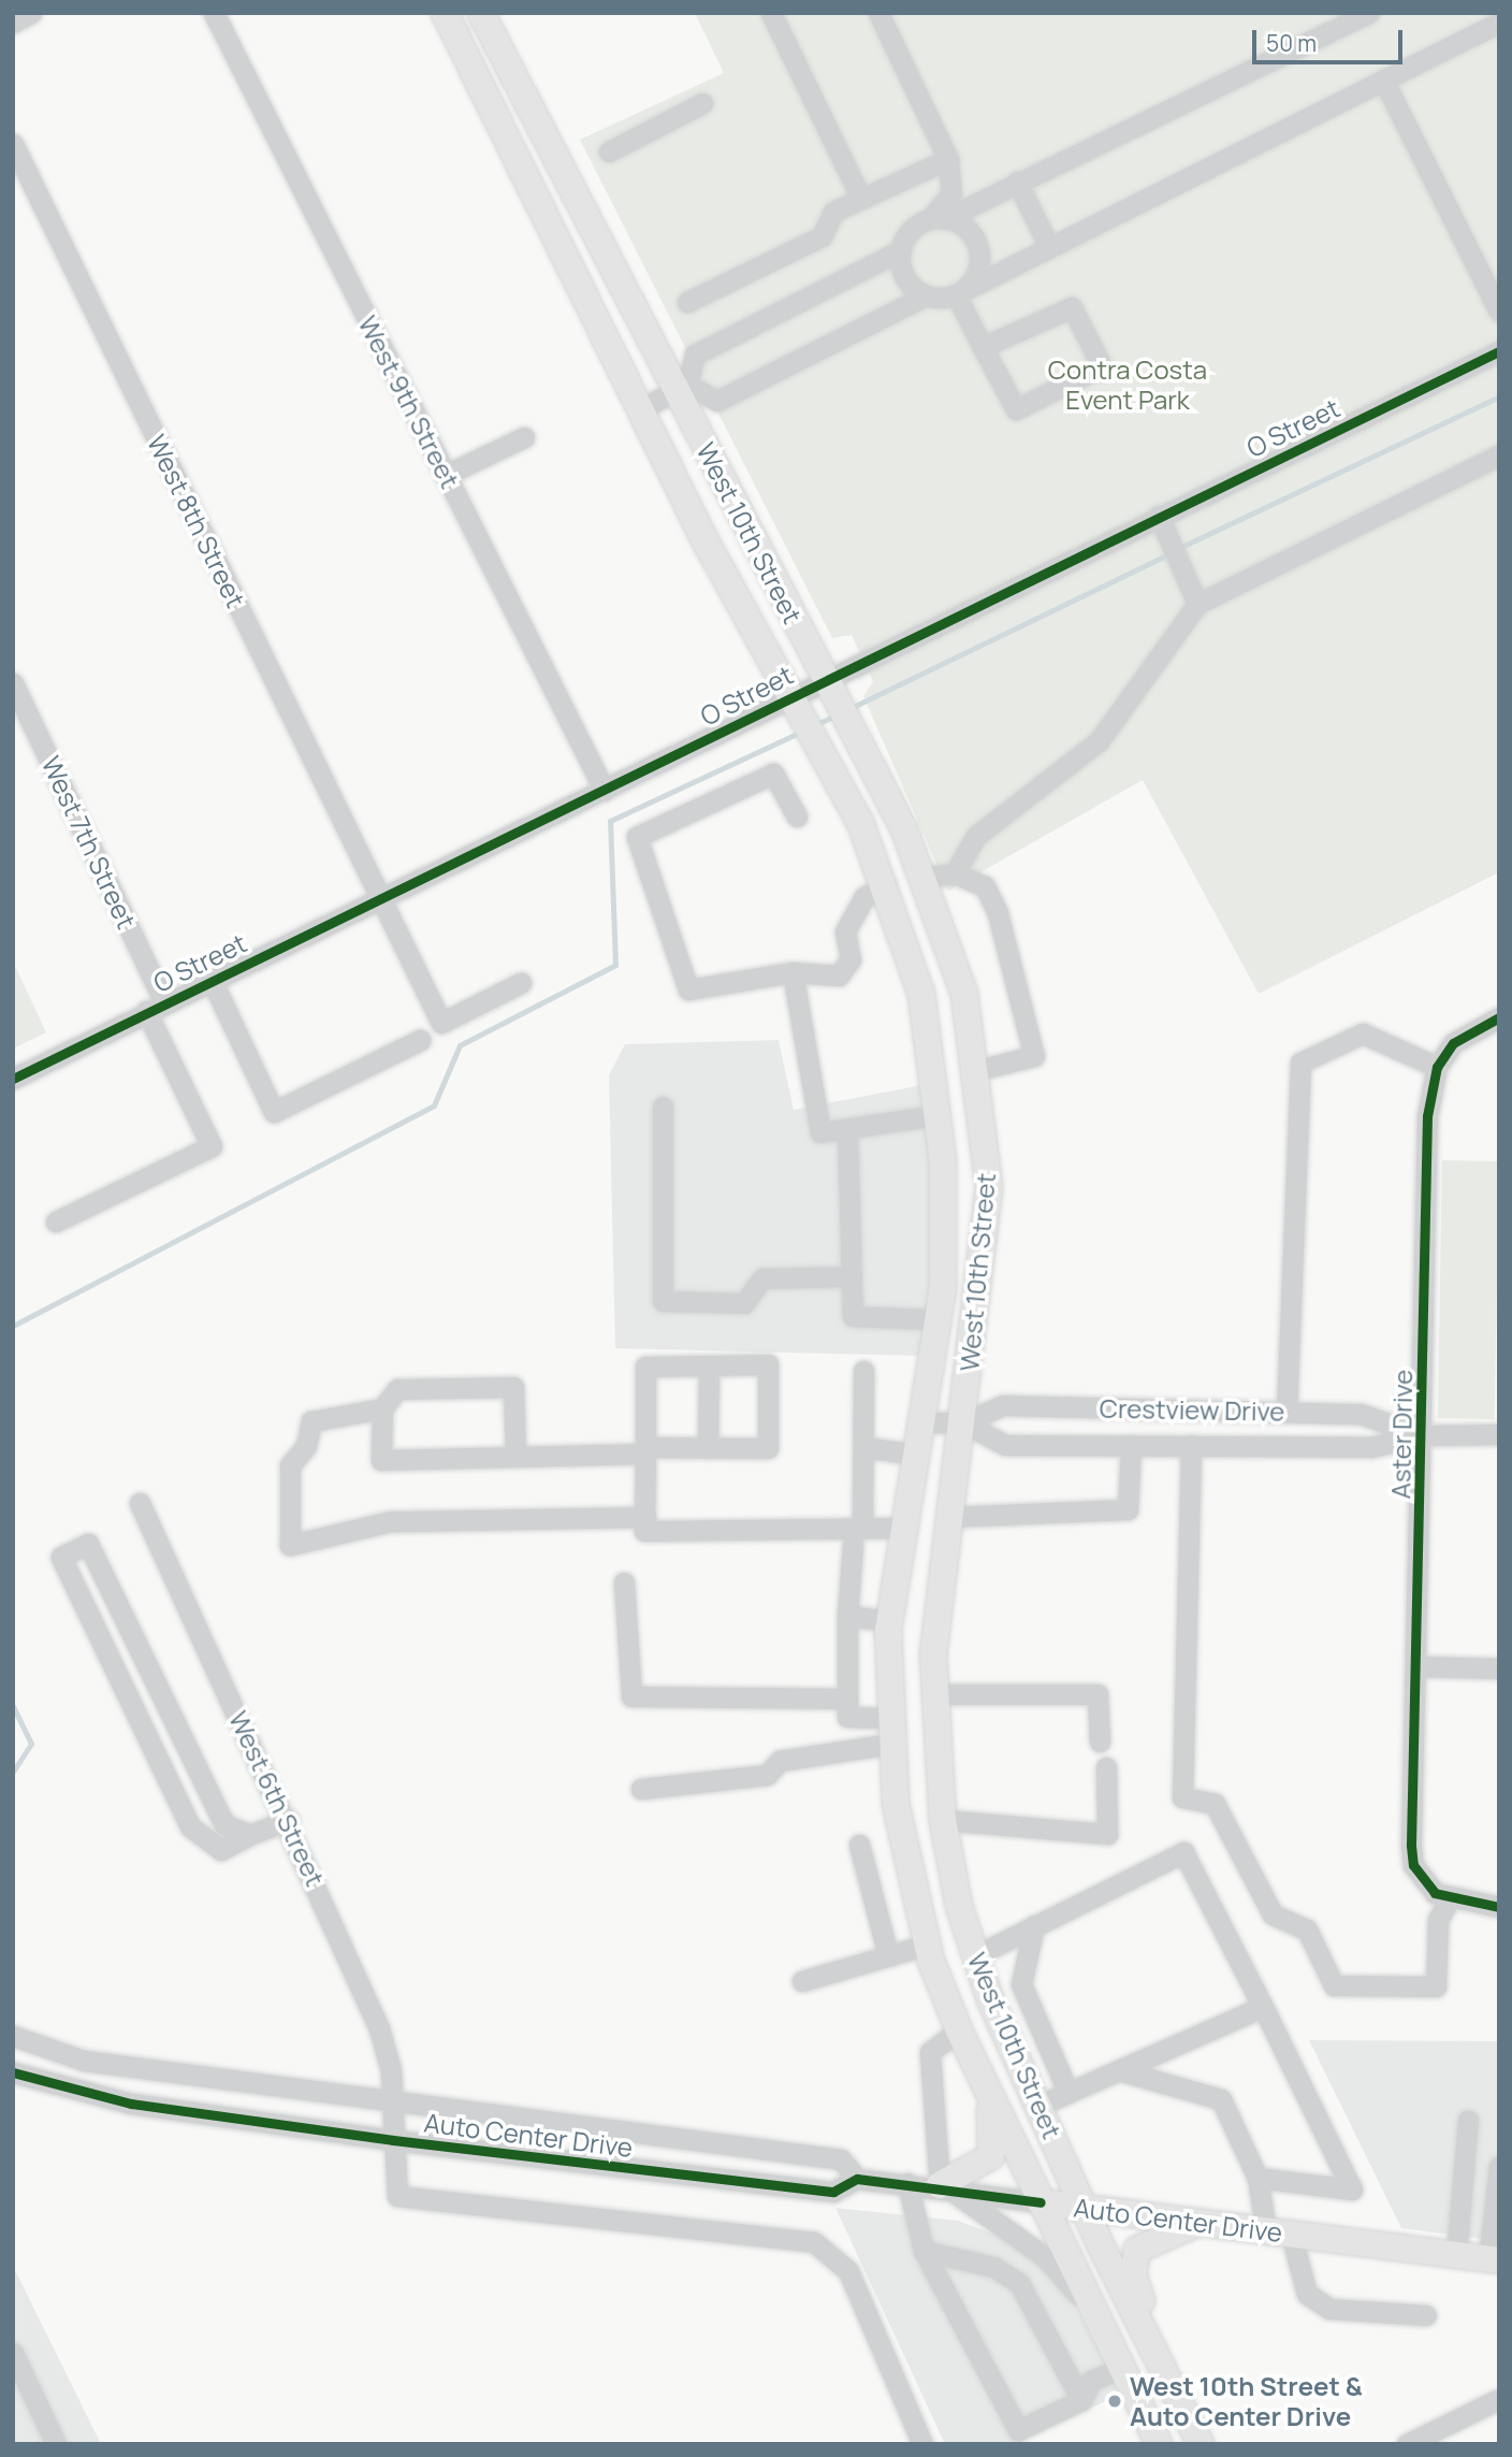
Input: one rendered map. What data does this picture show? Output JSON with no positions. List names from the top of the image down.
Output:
{
  "streets": {
    "main road": ["West 10th Street", "Auto Center Drive"],
    "street": [
      "West 9th Street",
      "O Street",
      "West 8th Street",
      "West 7th Street",
      "Crestview Drive",
      "Aster Drive",
      "West 6th Street"
    ]
  },
  "crossings": [
    ["West 9th Street", "O Street"],
    ["O Street", "West 8th Street"],
    ["O Street", "West 10th Street"],
    ["O Street", "West 7th Street"],
    ["West 10th Street", "Crestview Drive"],
    ["West 10th Street", "Auto Center Drive"],
    ["Crestview Drive", "Aster Drive"],
    ["West 6th Street", "Auto Center Drive"]
  ],
  "parks": ["Contra Costa Event Park"],
  "places": ["West 10th Street & Auto Center Drive"],
  "scale_bar": "50 m"
}
